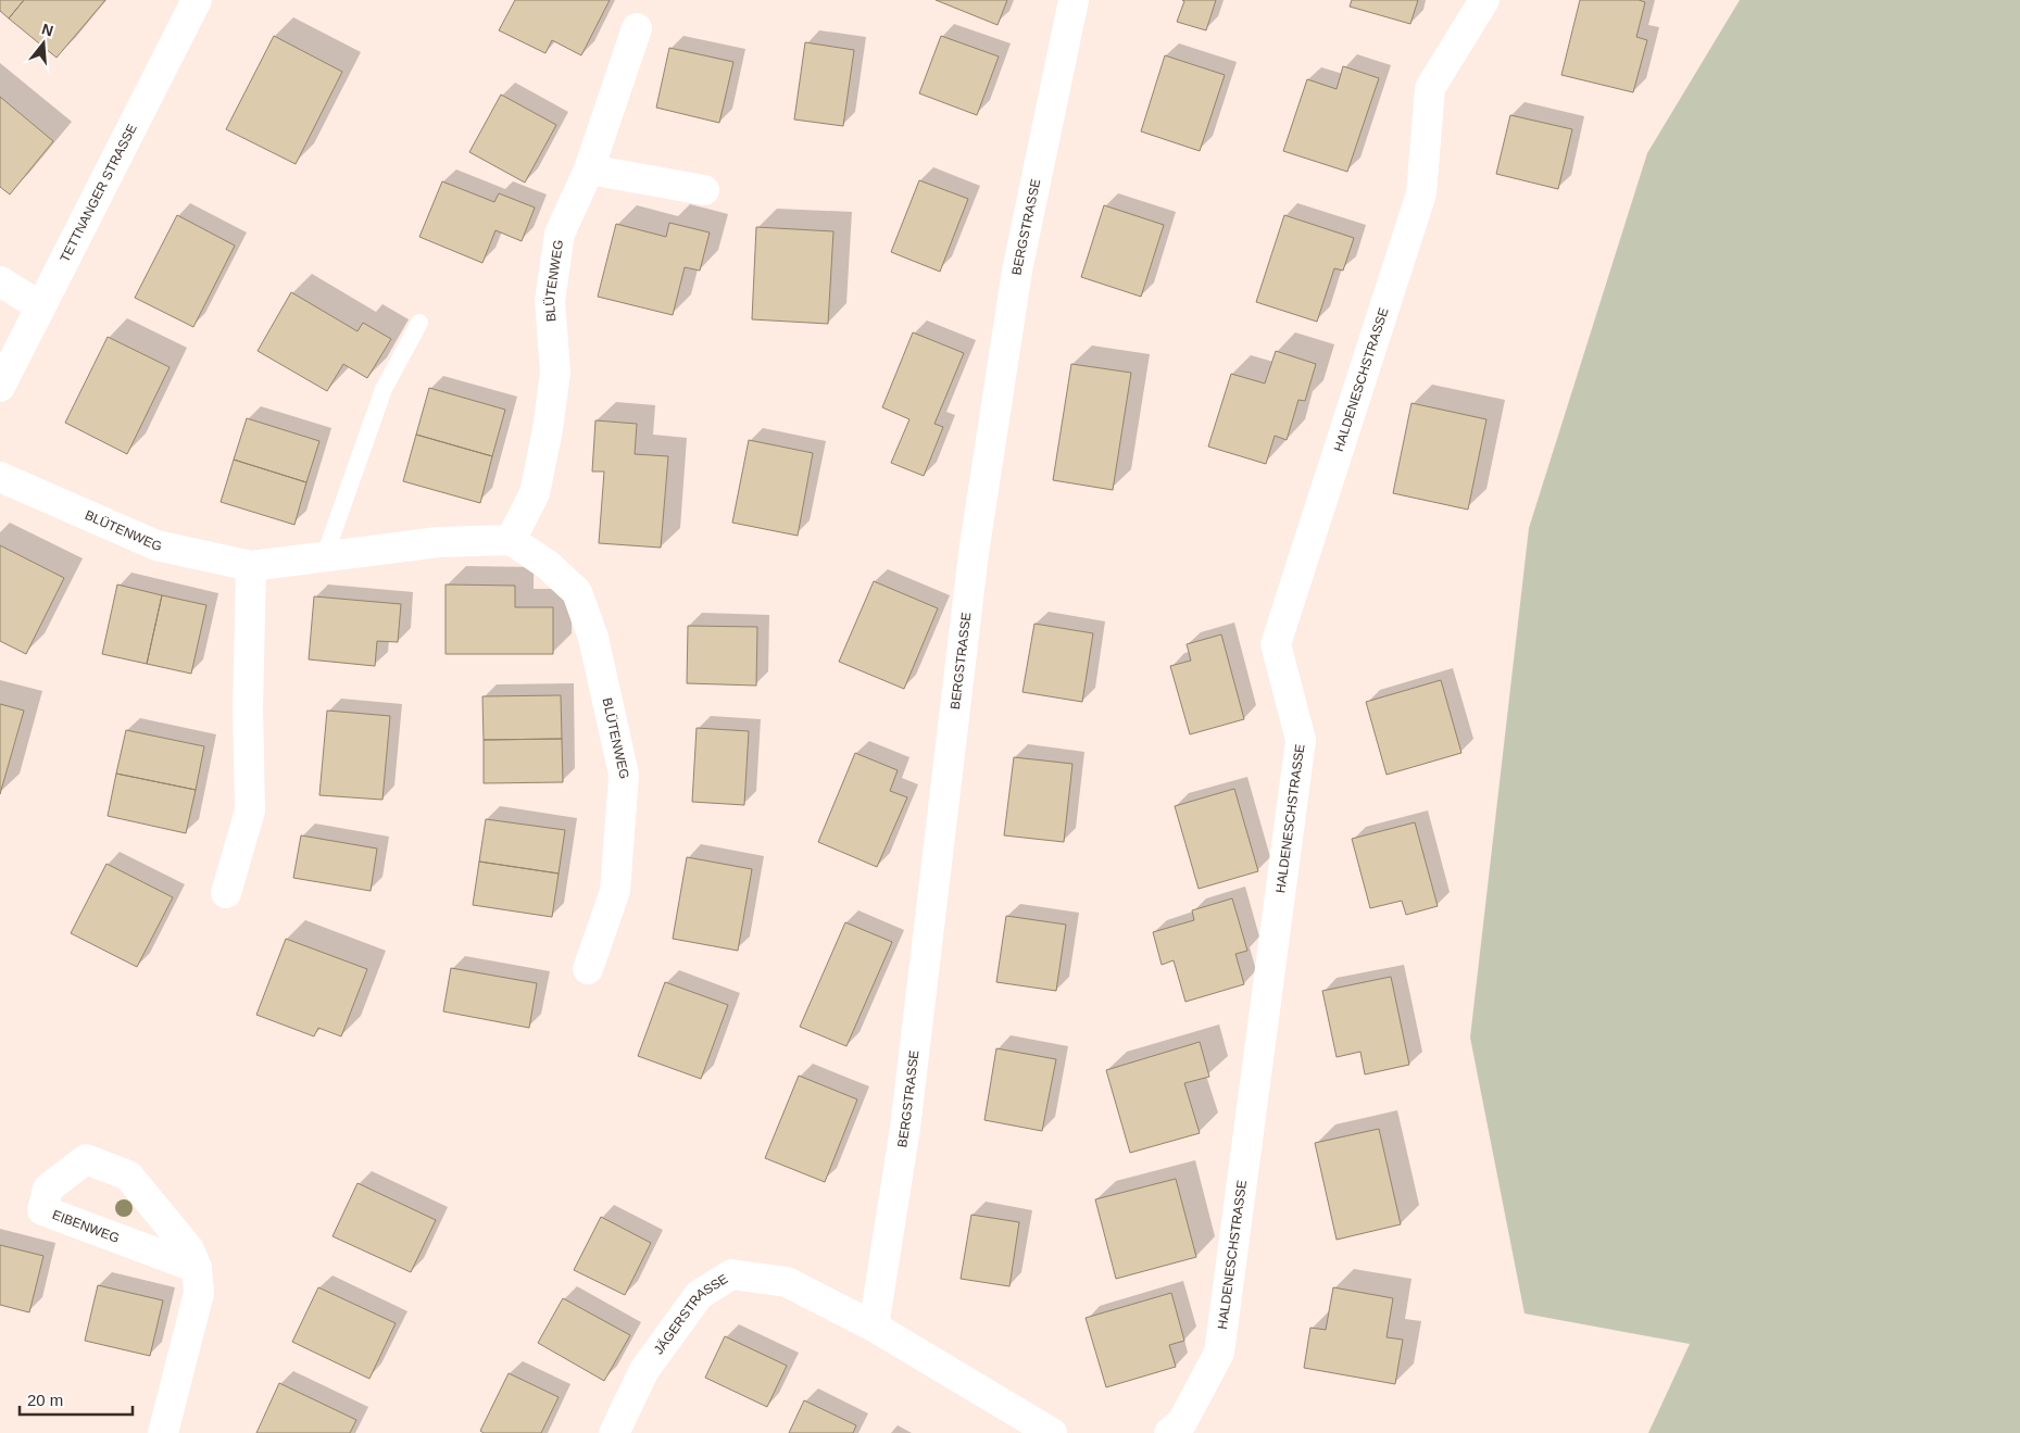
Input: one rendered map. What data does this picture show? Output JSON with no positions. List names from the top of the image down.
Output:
{
  "streets": {
    "street": [
      "TETTNANGER STRASSE",
      "BERGSTRASSE",
      "BLÜTENWEG",
      "HALDENESCHSTRASSE",
      "EIBENWEG",
      "JÄGERSTRASSE"
    ]
  },
  "crossings": [
    ["BERGSTRASSE", "JÄGERSTRASSE"]
  ],
  "scale_bar": "20 m",
  "north": "top"
}
